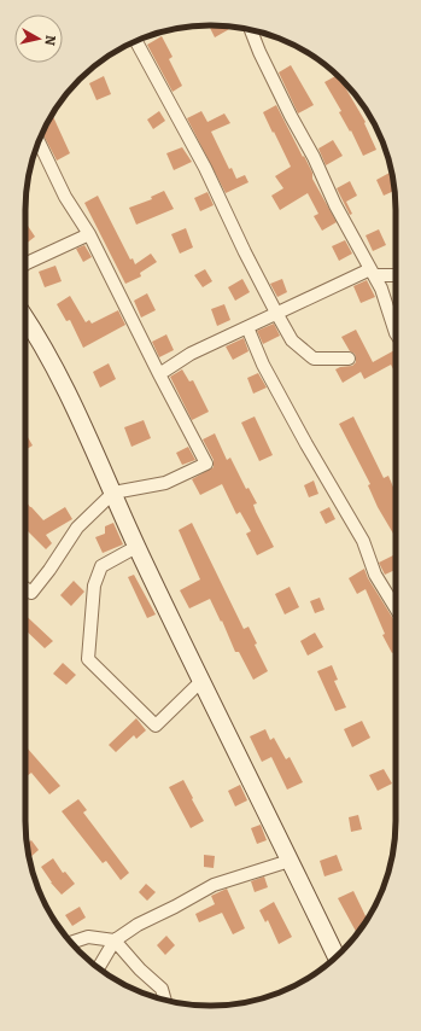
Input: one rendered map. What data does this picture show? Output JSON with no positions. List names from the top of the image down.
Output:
{
  "north": "right"
}
